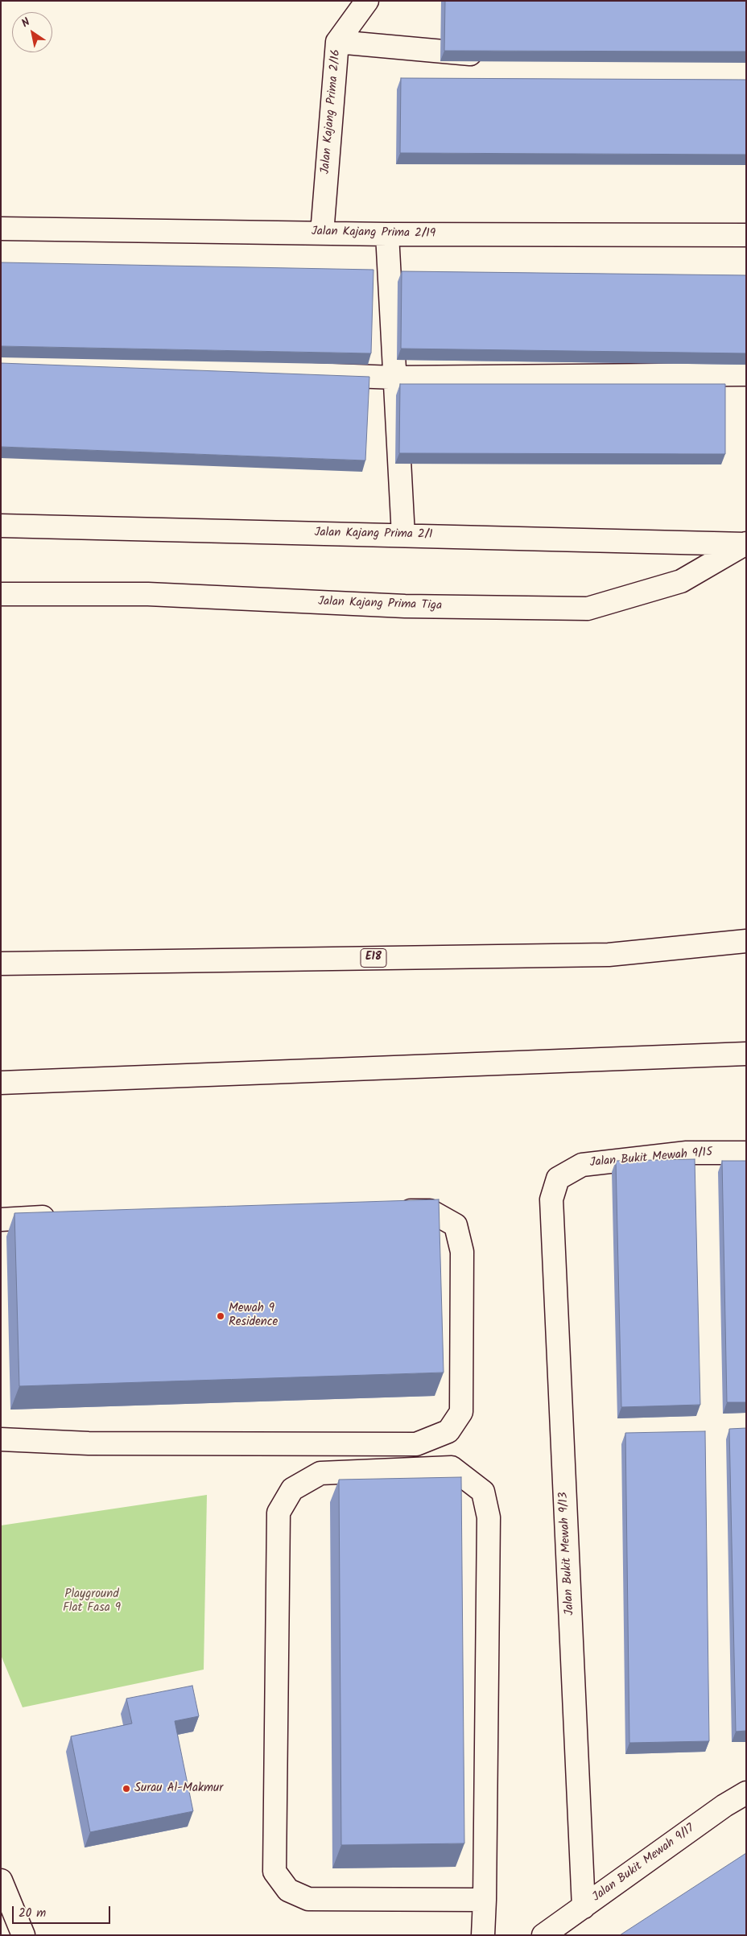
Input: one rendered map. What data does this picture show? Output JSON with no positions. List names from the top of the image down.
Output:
{
  "streets": {
    "main road": [
      "Jalan Kajang Prima 2/16",
      "Jalan Kajang Prima 2/19",
      "Jalan Kajang Prima 2/1",
      "Jalan Kajang Prima Tiga",
      "E18",
      "Jalan Bukit Mewah 9/15",
      "Jalan Bukit Mewah 9/13",
      "Jalan Bukit Mewah 9/17"
    ]
  },
  "crossings": [
    ["Jalan Kajang Prima 2/16", "Jalan Kajang Prima 2/19"],
    ["Jalan Kajang Prima 2/1", "Jalan Kajang Prima Tiga"],
    ["Jalan Bukit Mewah 9/15", "Jalan Bukit Mewah 9/13"],
    ["Jalan Bukit Mewah 9/13", "Jalan Bukit Mewah 9/17"]
  ],
  "parks": ["Playground Flat Fasa 9"],
  "places": ["Mewah 9 Residence", "Surau Al-Makmur"],
  "scale_bar": "20 m",
  "north": "top left"
}
